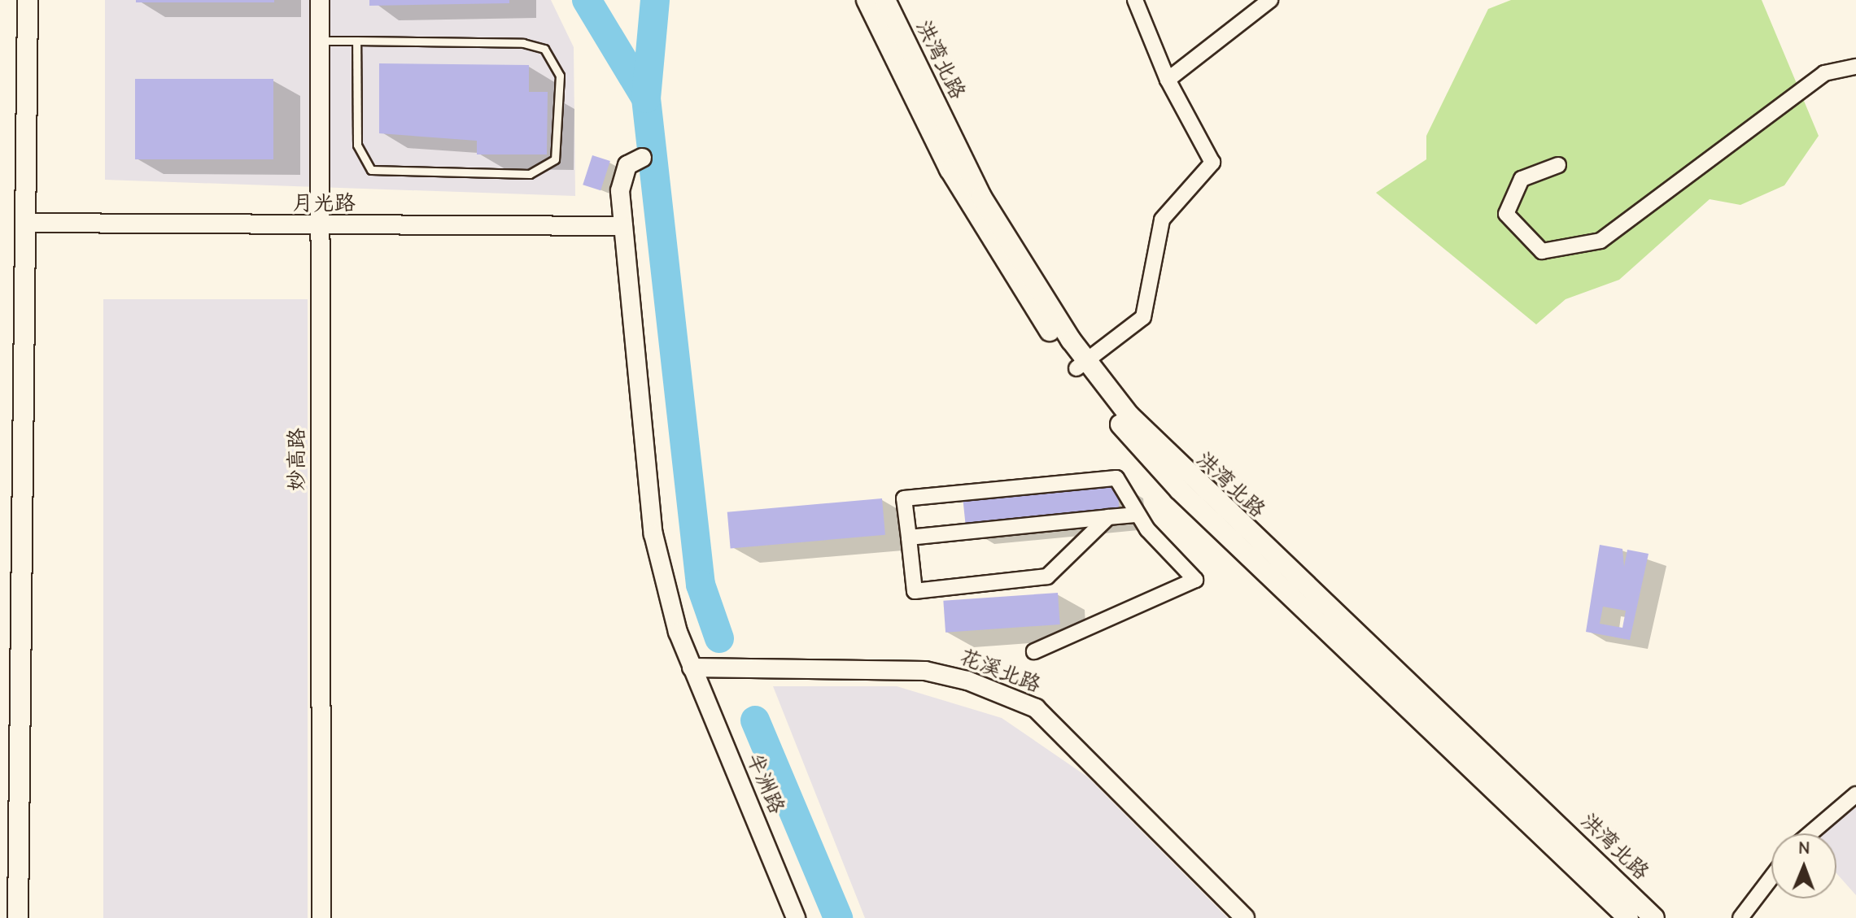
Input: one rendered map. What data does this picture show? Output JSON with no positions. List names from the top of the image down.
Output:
{
  "streets": {
    "main road": ["洪湾北路"],
    "street": [
      "月光路",
      "妙高路",
      "花溪北路",
      "半洲路"
    ]
  },
  "crossings": [
    ["月光路", "妙高路"],
    ["月光路", "半洲路"],
    ["花溪北路", "半洲路"]
  ],
  "north": "top"
}
